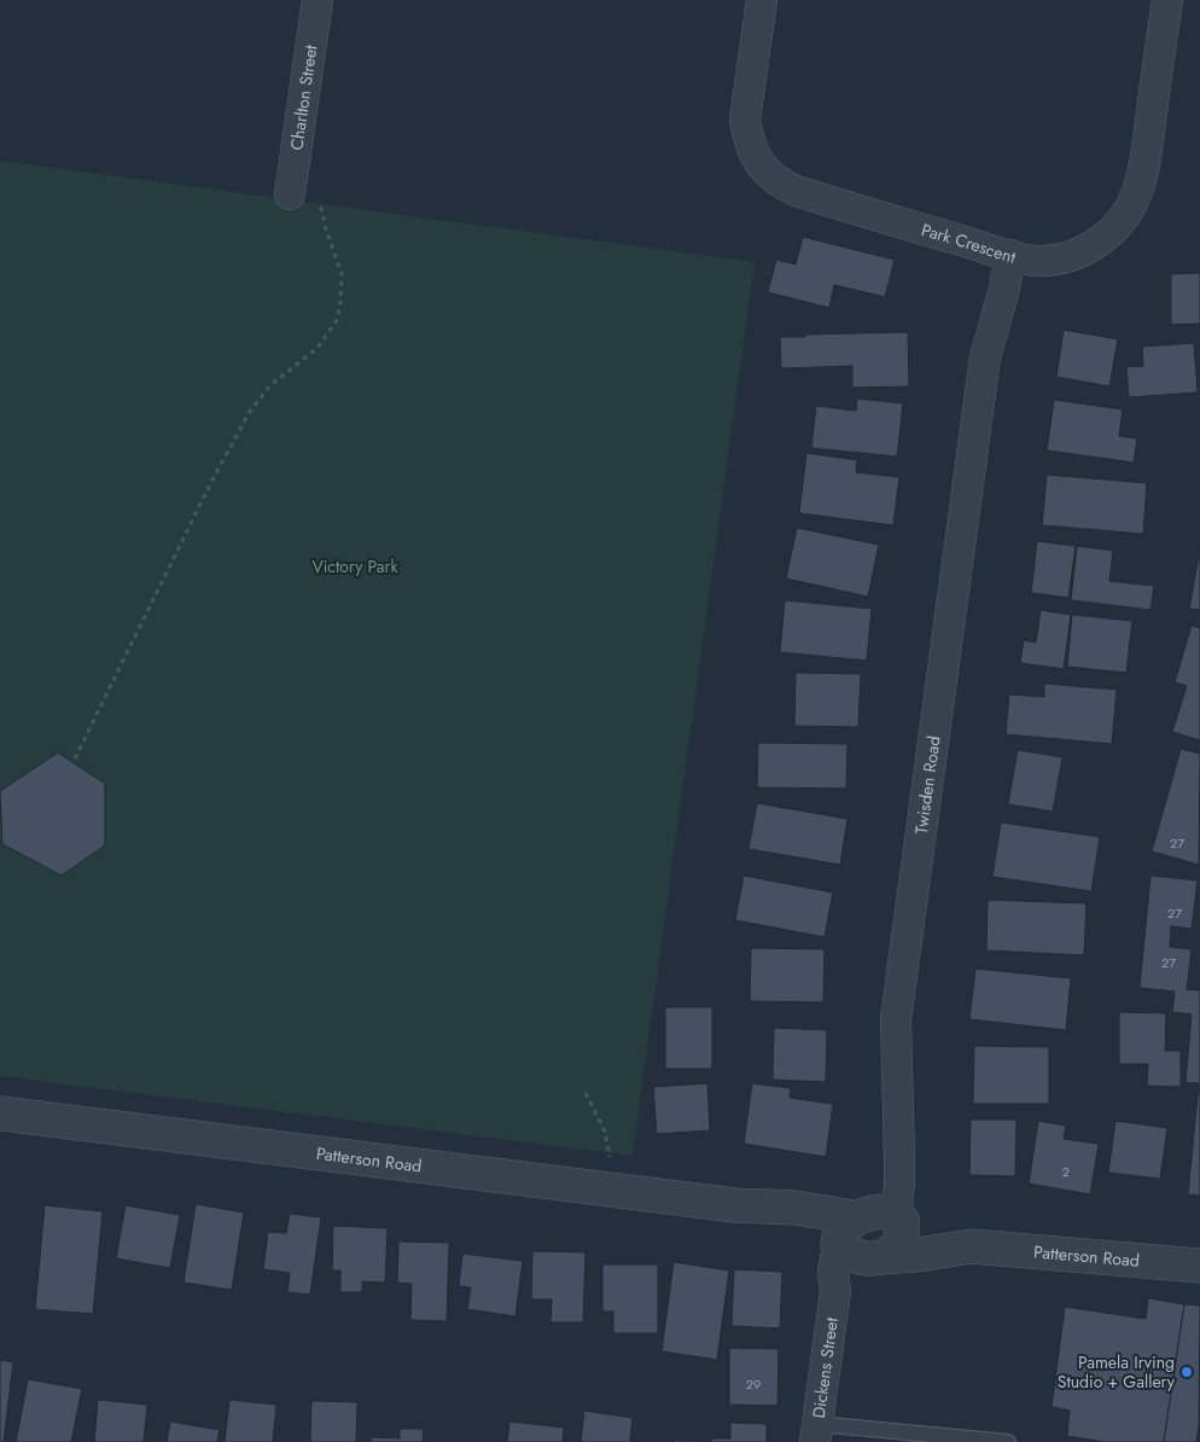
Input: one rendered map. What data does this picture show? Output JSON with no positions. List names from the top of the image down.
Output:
{
  "streets": {
    "street": [
      "Charlton Street",
      "Park Crescent",
      "Twisden Road",
      "Patterson Road",
      "Dickens Street"
    ]
  },
  "crossings": [
    ["Park Crescent", "Twisden Road"],
    ["Twisden Road", "Patterson Road"],
    ["Patterson Road", "Dickens Street"]
  ],
  "parks": ["Victory Park"],
  "places": ["Pamela Irving Studio + Gallery"],
  "house_numbers": [
    "27",
    "27",
    "27",
    "2",
    "29"
  ]
}
